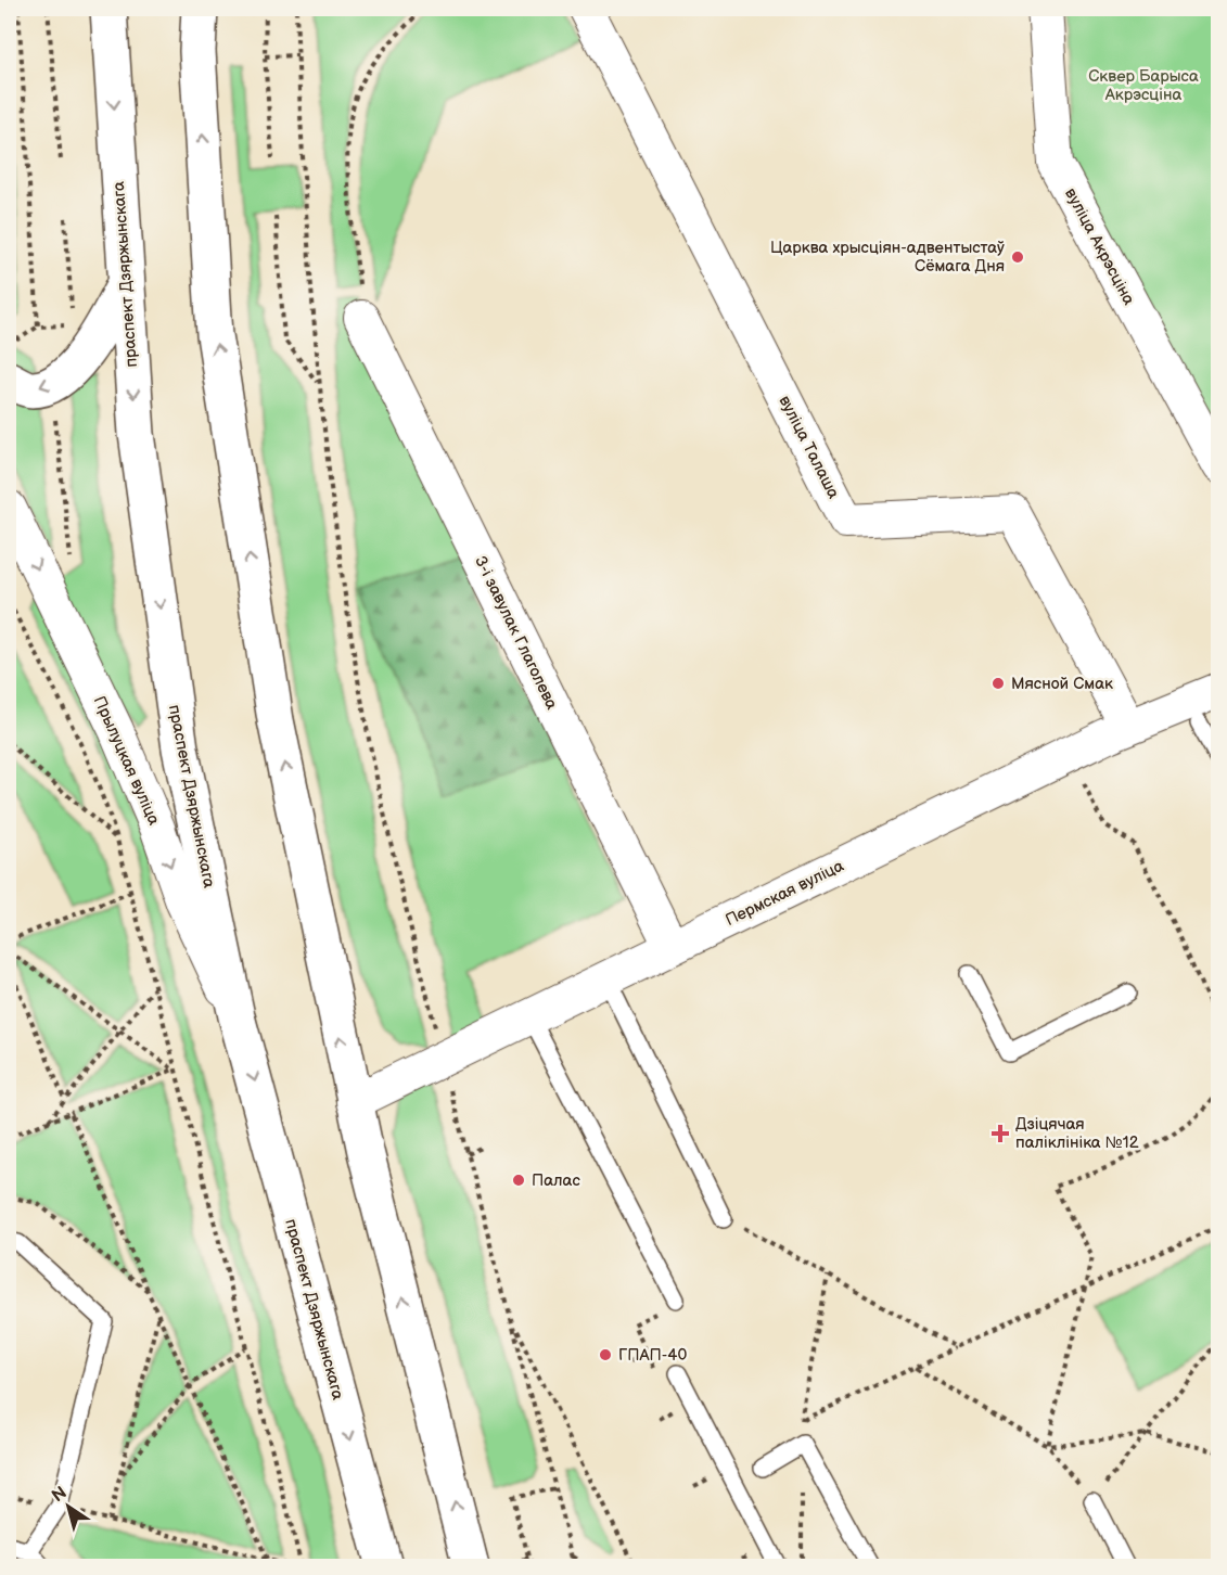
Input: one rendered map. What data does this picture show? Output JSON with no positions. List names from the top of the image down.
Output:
{
  "streets": {
    "main road": ["праспект Дзяржынскага"],
    "street": [
      "вуліца Акрэсціна",
      "вуліца Талаша",
      "3-і завулак Глаголева",
      "Прылуцкая вуліца",
      "Пермская вуліца"
    ]
  },
  "crossings": [
    ["праспект Дзяржынскага", "Прылуцкая вуліца"],
    ["вуліца Талаша", "Пермская вуліца"],
    ["3-і завулак Глаголева", "Пермская вуліца"]
  ],
  "one_way": ["Прылуцкая вуліца"],
  "parks": ["Сквер Барыса Акрэсціна"],
  "places": {
    "other": [
      "Царква хрысціян-адвентыстаў Сёмага Дня",
      "Мясной Смак",
      "Палас",
      "ГПАП-40"
    ],
    "health": ["Дзіцячая паліклініка №12"]
  },
  "north": "top left"
}
